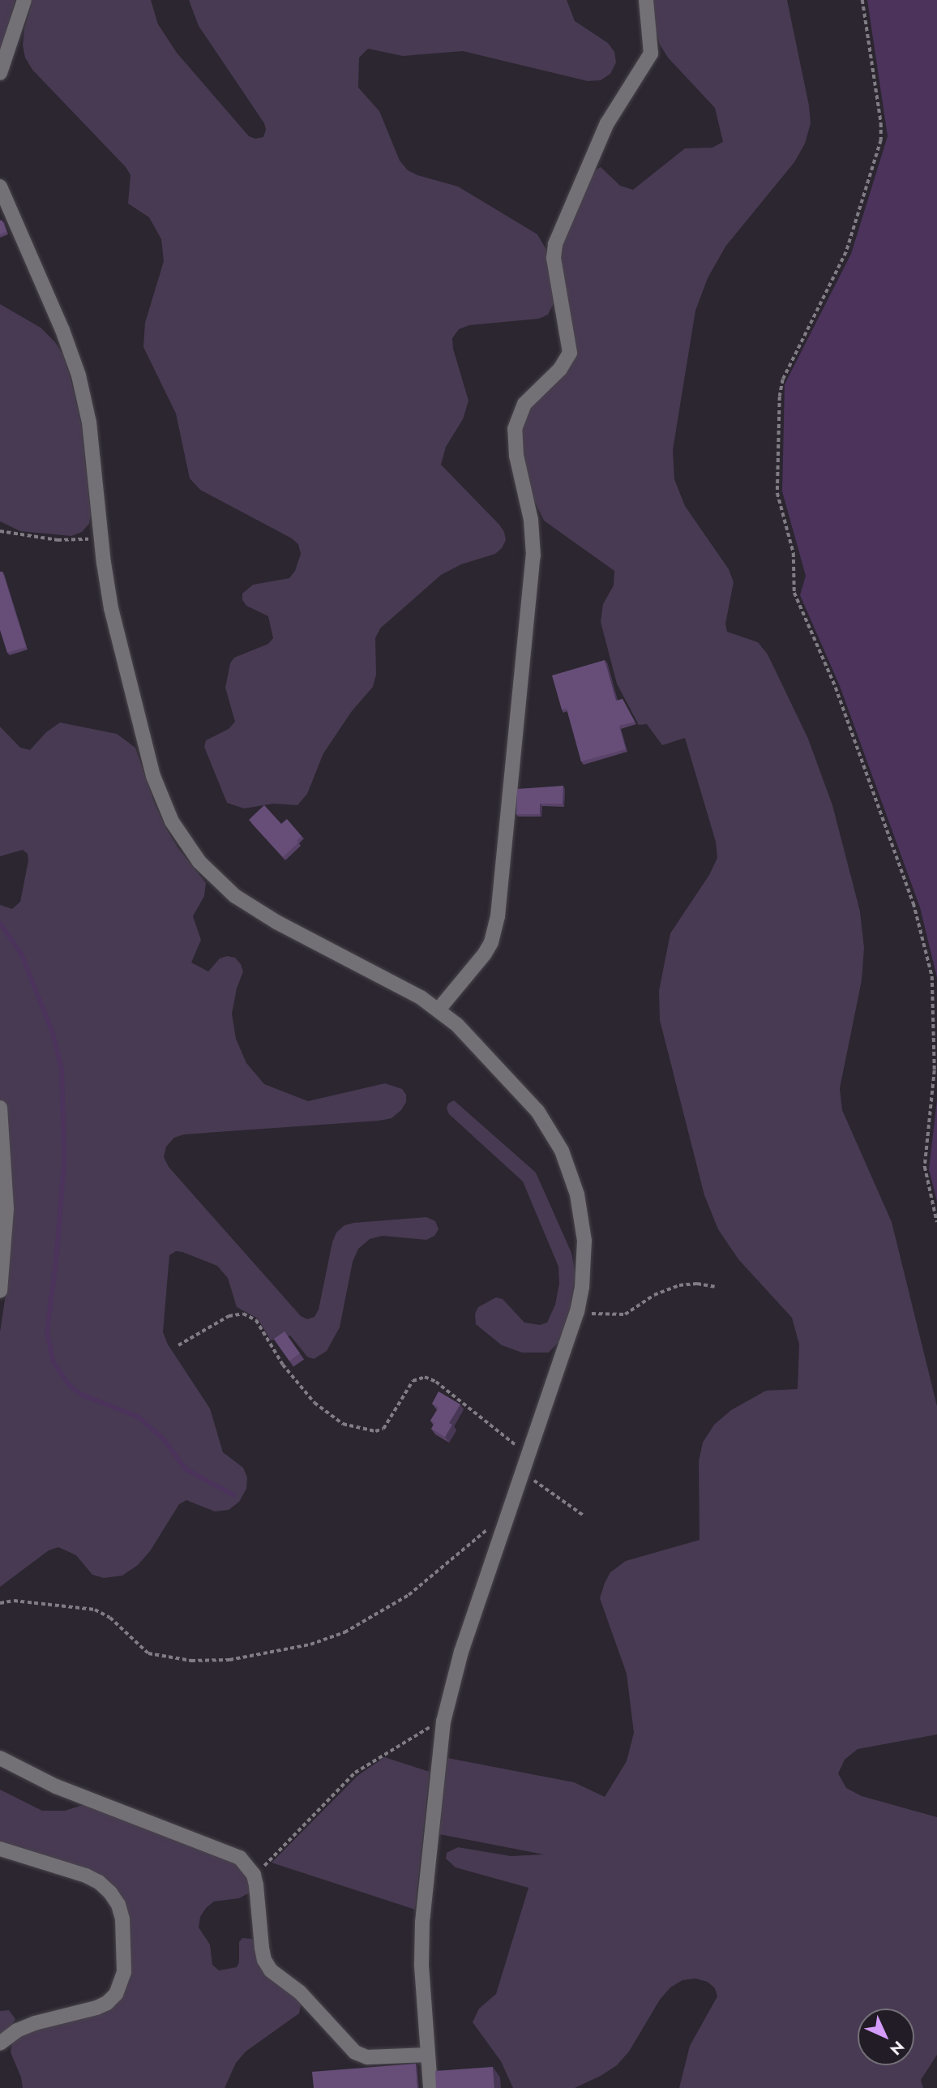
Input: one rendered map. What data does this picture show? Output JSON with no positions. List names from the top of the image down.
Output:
{
  "north": "bottom right"
}
